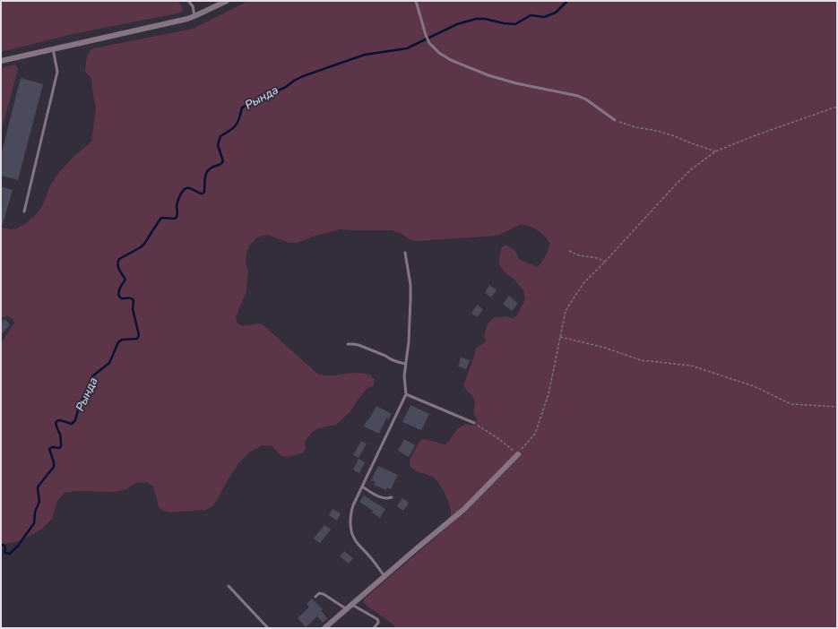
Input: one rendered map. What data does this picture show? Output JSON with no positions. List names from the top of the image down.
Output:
{
  "water": ["Рында"]
}
